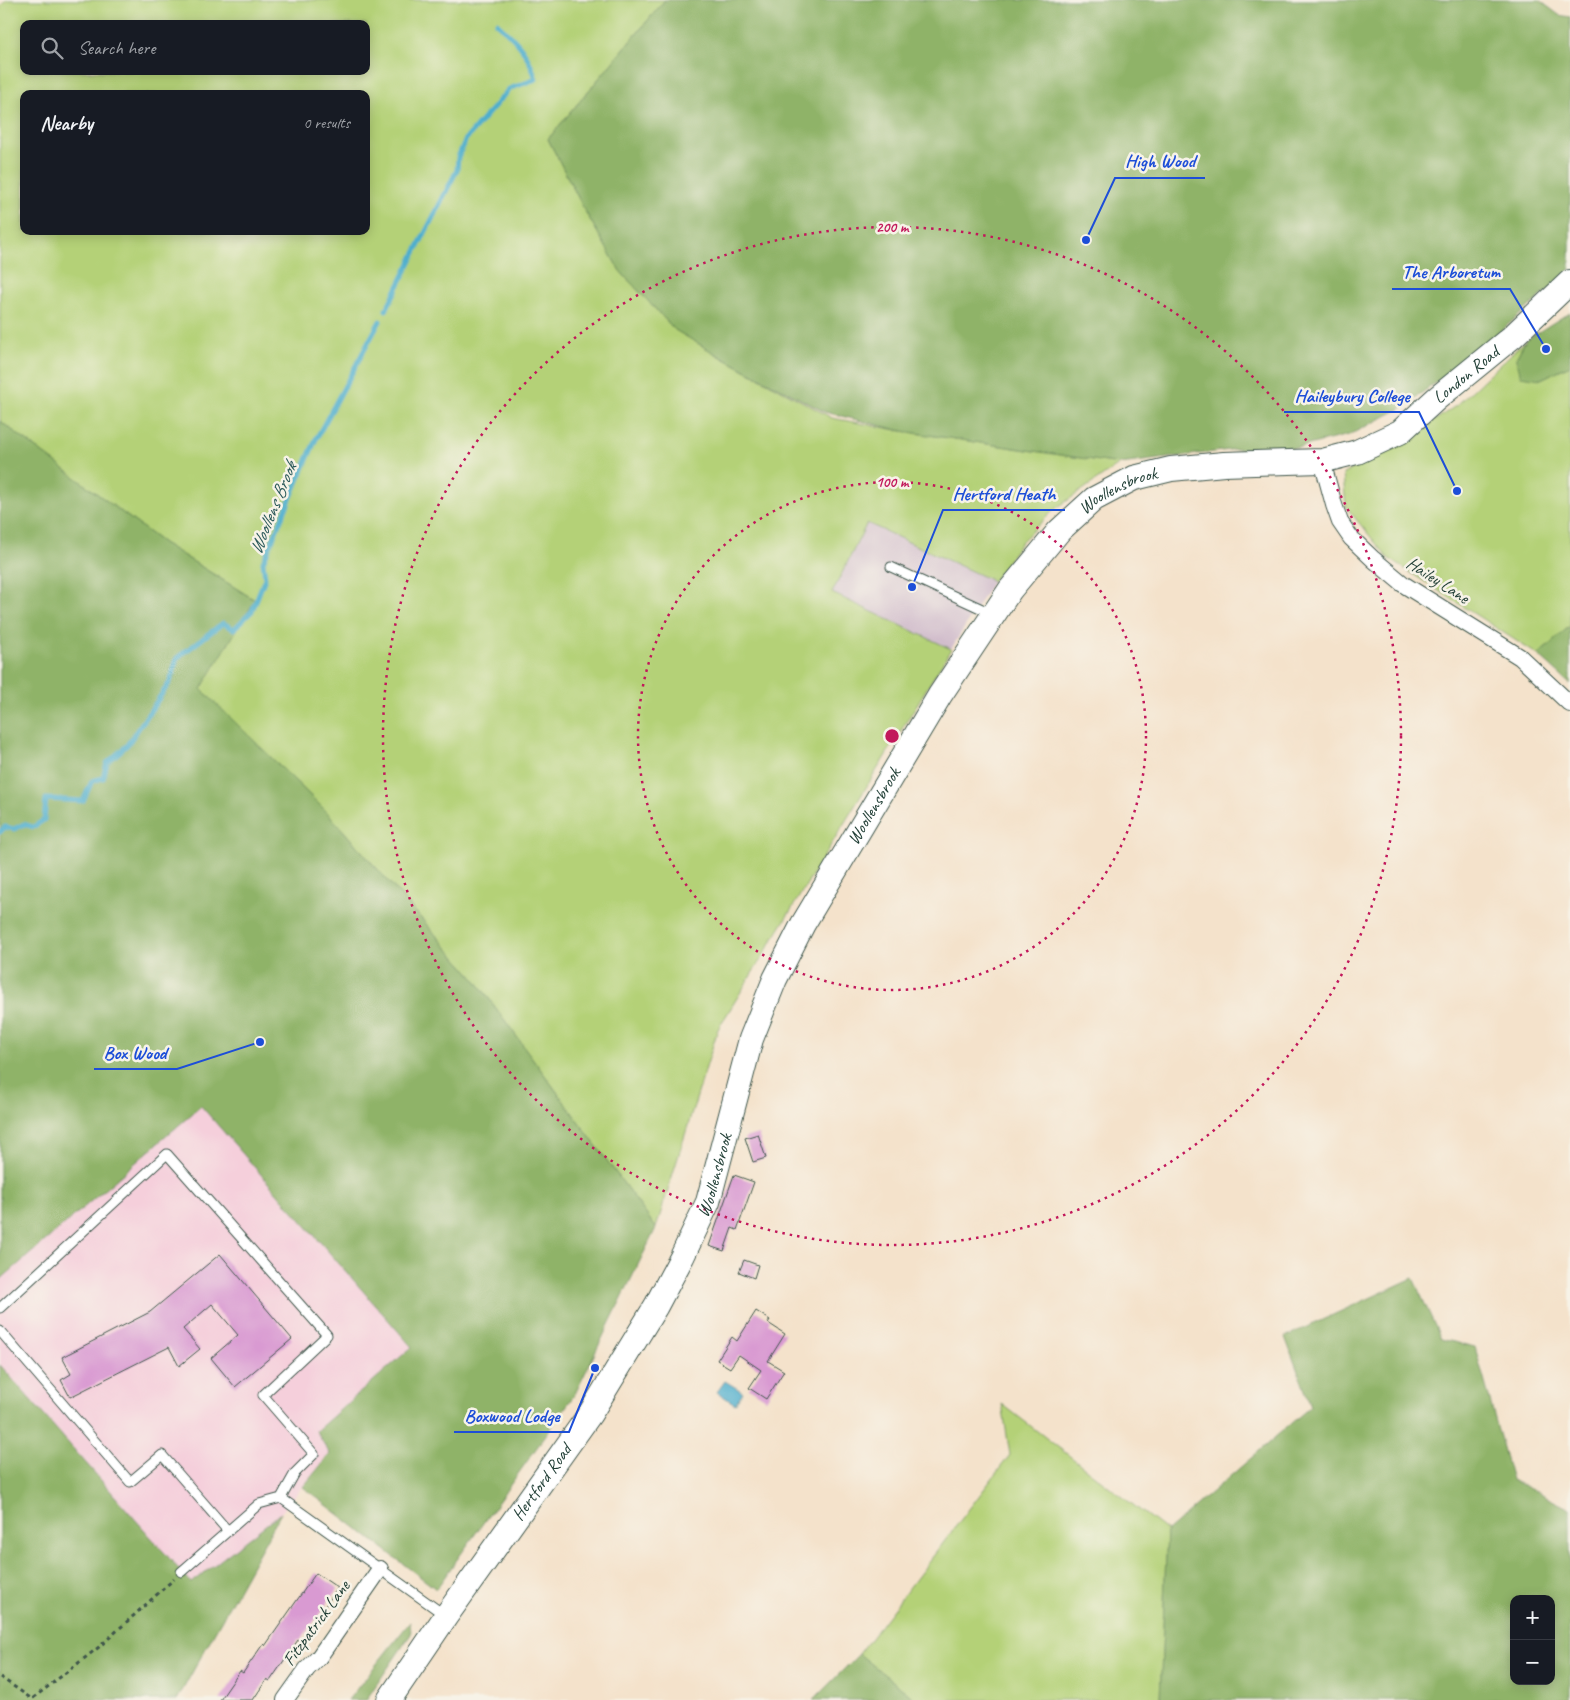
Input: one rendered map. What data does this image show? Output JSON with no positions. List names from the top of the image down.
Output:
{
  "streets": {
    "main road": ["London Road", "Woollensbrook", "Hertford Road"],
    "street": ["Hailey Lane", "Fitzpatrick Lane"]
  },
  "crossings": [
    ["London Road", "Woollensbrook"],
    ["London Road", "Hailey Lane"],
    ["Woollensbrook", "Hailey Lane"],
    ["Woollensbrook", "Hertford Road"]
  ],
  "water": ["Woollens Brook"],
  "places": [
    "High Wood",
    "The Arboretum",
    "Haileybury College",
    "Hertford Heath",
    "Box Wood",
    "Boxwood Lodge"
  ],
  "page": {
    "search": "Search here",
    "heading": ["Nearby", "0 results"],
    "map_buttons": ["+", "−"]
  },
  "rings": ["200 m", "100 m"]
}
